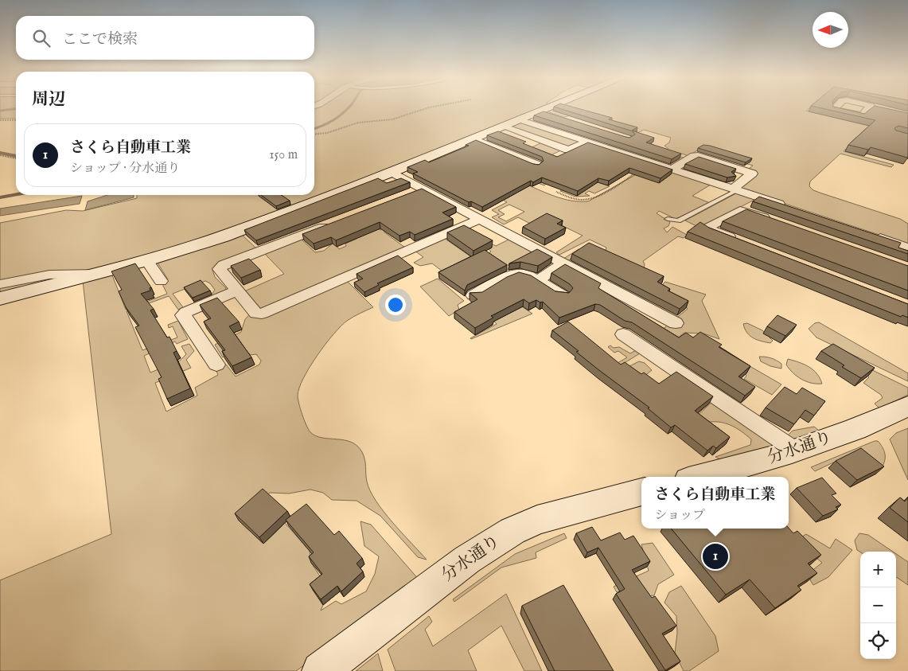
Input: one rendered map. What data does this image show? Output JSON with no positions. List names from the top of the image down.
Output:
{
  "streets": {
    "street": ["分水通り"]
  },
  "north": "left",
  "page": {
    "search": "ここで検索",
    "heading": "周辺",
    "list": [
      {
        "mark": "1",
        "name": "さくら自動車工業",
        "note": "ショップ · 分水通り",
        "value": "150 m"
      }
    ],
    "popup": ["さくら自動車工業", "ショップ"],
    "pins": "1",
    "map_buttons": ["+", "−"]
  }
}
